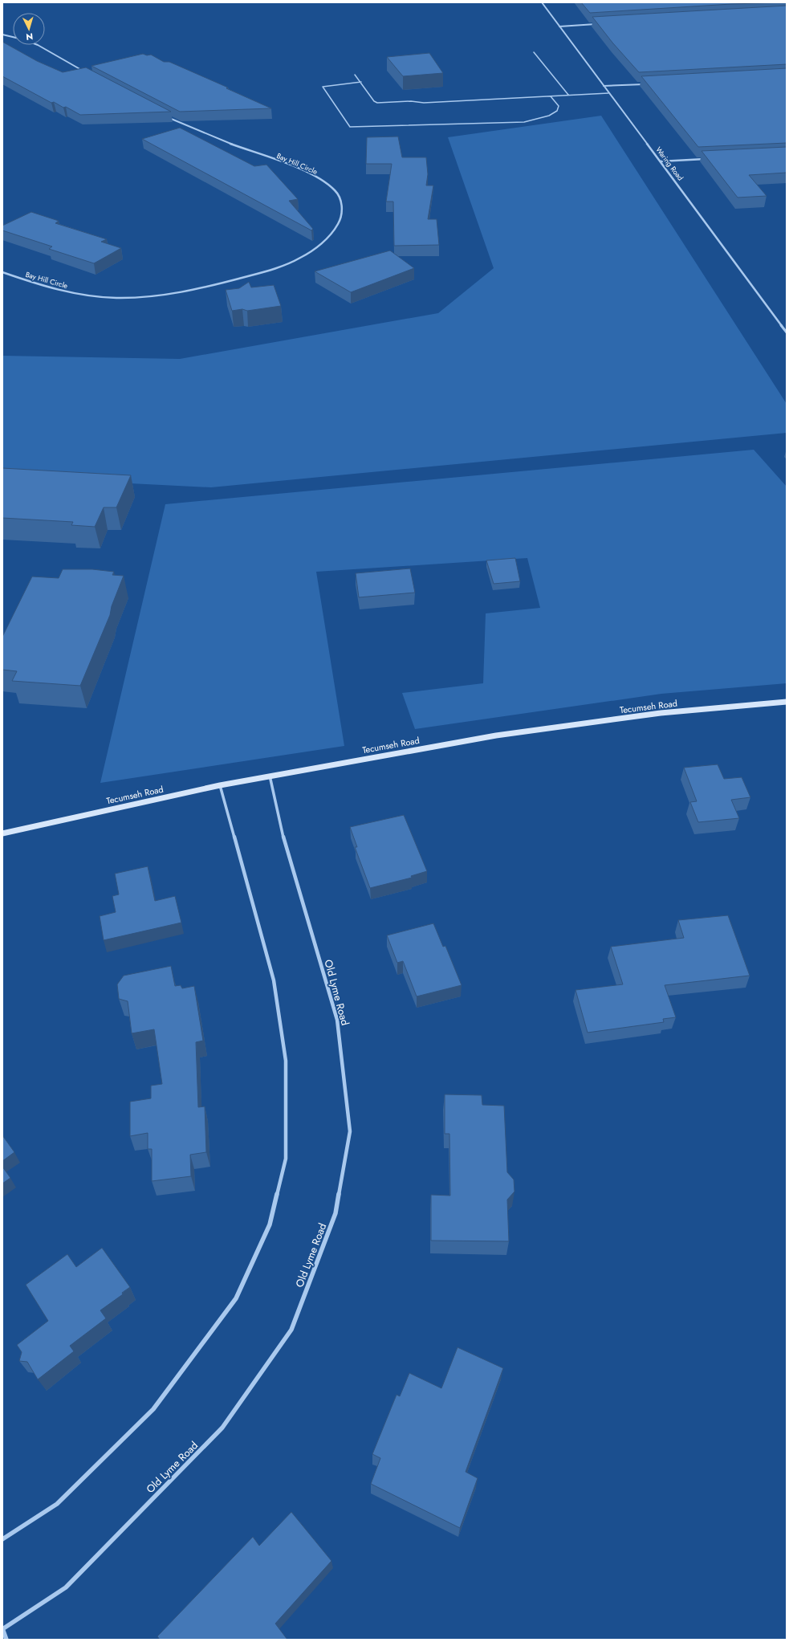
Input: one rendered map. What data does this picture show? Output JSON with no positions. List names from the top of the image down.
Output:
{
  "streets": {
    "street": [
      "Bay Hill Circle",
      "Waring Road",
      "Tecumseh Road",
      "Old Lyme Road"
    ]
  },
  "crossings": [
    ["Tecumseh Road", "Old Lyme Road"]
  ],
  "north": "bottom"
}
